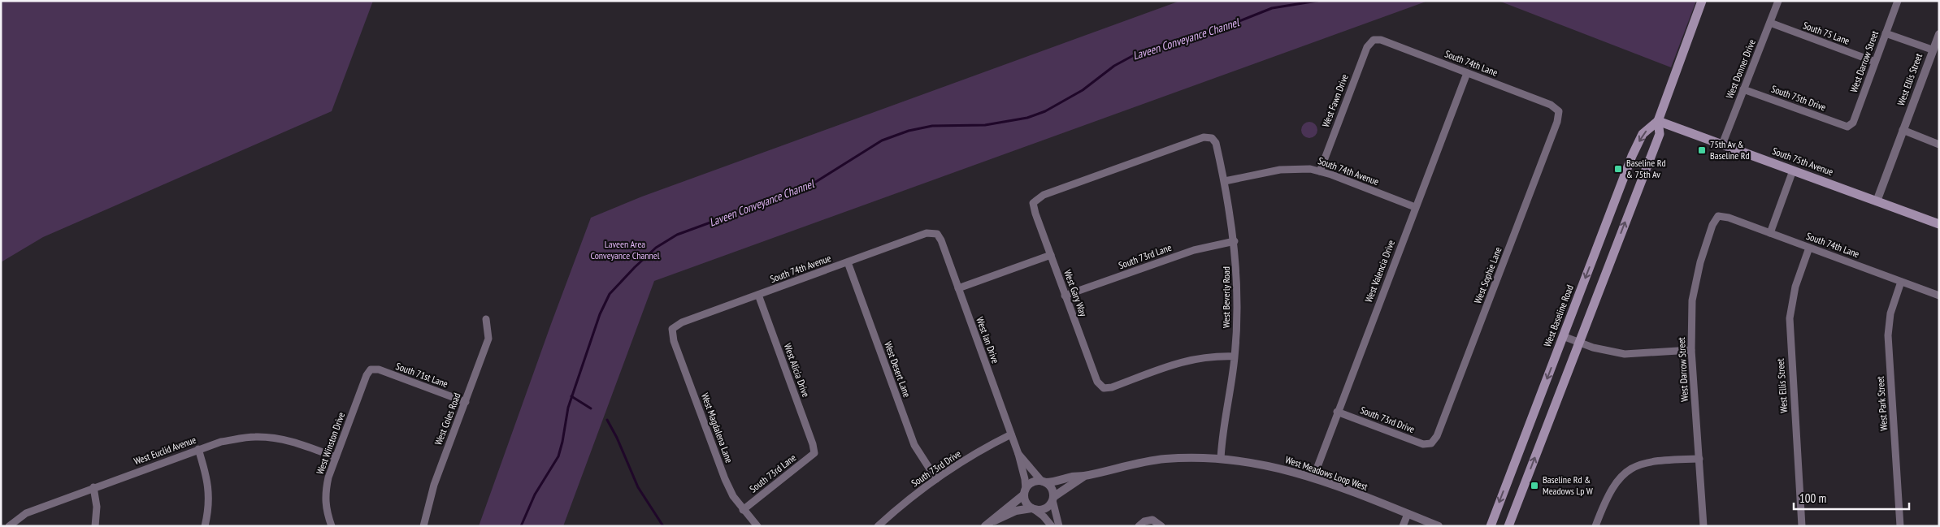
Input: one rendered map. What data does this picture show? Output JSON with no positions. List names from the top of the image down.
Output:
{
  "streets": {
    "main road": ["South 75th Avenue", "West Baseline Road"],
    "street": [
      "South 75 Lane",
      "West Darrow Street",
      "South 74th Lane",
      "West Donner Drive",
      "West Ellis Street",
      "South 75th Drive",
      "West Fawn Drive",
      "South 74th Avenue",
      "South 73rd Lane",
      "West Valencia Drive",
      "West Sophie Lane",
      "West Gary Way",
      "West Beverly Road",
      "West Ian Drive",
      "West Desert Lane",
      "West Alicia Drive",
      "South 71st Lane",
      "West Park Street",
      "West Coles Road",
      "South 73rd Drive",
      "West Magdalena Lane",
      "West Winston Drive",
      "West Euclid Avenue",
      "West Meadows Loop West"
    ]
  },
  "crossings": [
    ["South 75 Lane", "West Darrow Street"],
    ["South 75 Lane", "West Donner Drive"],
    ["West Darrow Street", "South 74th Lane"],
    ["West Darrow Street", "South 75th Drive"],
    ["South 74th Lane", "West Ellis Street"],
    ["South 74th Lane", "West Fawn Drive"],
    ["South 74th Lane", "West Valencia Drive"],
    ["South 74th Lane", "West Sophie Lane"],
    ["South 74th Lane", "West Park Street"],
    ["West Donner Drive", "South 75th Drive"],
    ["West Donner Drive", "South 75th Avenue"],
    ["West Ellis Street", "South 75th Avenue"],
    ["West Fawn Drive", "South 74th Avenue"],
    ["South 75th Avenue", "West Baseline Road"],
    ["South 74th Avenue", "West Valencia Drive"],
    ["South 74th Avenue", "West Beverly Road"],
    ["South 74th Avenue", "West Ian Drive"],
    ["South 74th Avenue", "West Desert Lane"],
    ["South 74th Avenue", "West Alicia Drive"],
    ["South 74th Avenue", "West Magdalena Lane"],
    ["South 73rd Lane", "West Gary Way"],
    ["South 73rd Lane", "West Beverly Road"],
    ["South 73rd Lane", "West Alicia Drive"],
    ["South 73rd Lane", "West Magdalena Lane"],
    ["West Valencia Drive", "South 73rd Drive"],
    ["West Valencia Drive", "West Meadows Loop West"],
    ["West Sophie Lane", "South 73rd Drive"],
    ["West Gary Way", "West Beverly Road"],
    ["West Beverly Road", "West Meadows Loop West"],
    ["West Ian Drive", "South 73rd Drive"],
    ["West Ian Drive", "West Meadows Loop West"],
    ["West Desert Lane", "South 73rd Drive"],
    ["South 71st Lane", "West Coles Road"],
    ["South 71st Lane", "West Winston Drive"],
    ["West Winston Drive", "West Euclid Avenue"]
  ],
  "water": ["Laveen Conveyance Channel"],
  "parks": ["Laveen Area Conveyance Channel"],
  "places": {
    "transit": ["75th Av & Baseline Rd", "Baseline Rd & 75th Av", "Baseline Rd & Meadows Lp W"]
  },
  "scale_bar": "100 m"
}
